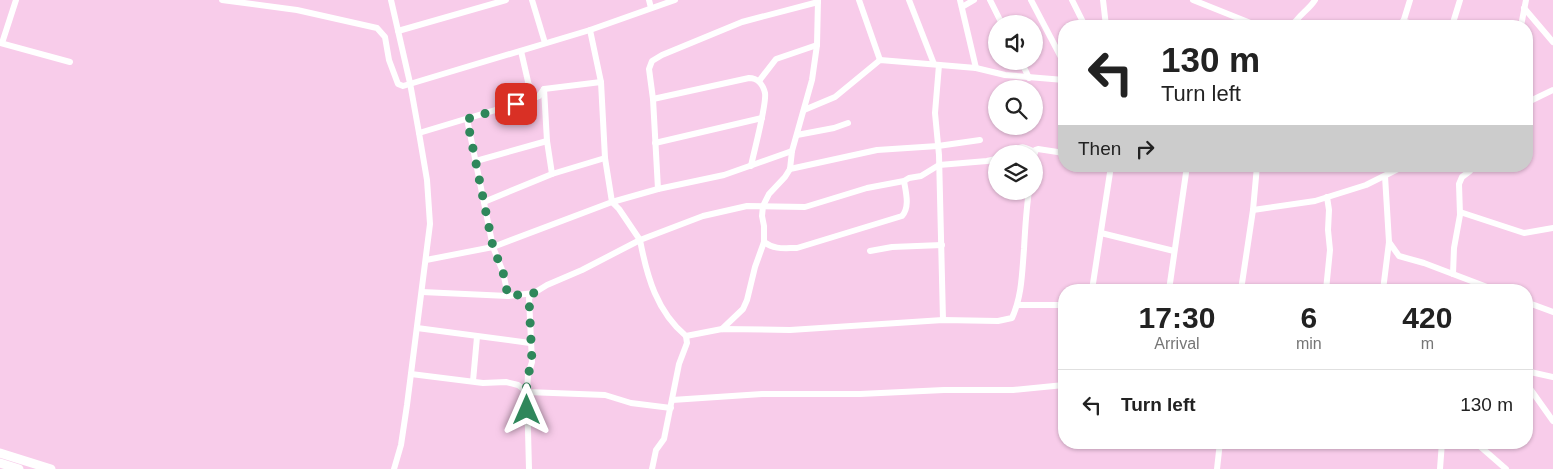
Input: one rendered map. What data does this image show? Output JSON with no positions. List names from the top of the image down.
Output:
{
  "page": {
    "turn": ["130 m", "Turn left"],
    "then": "Then",
    "eta": [
      "17:30",
      "Arrival",
      "6",
      "min",
      "420",
      "m"
    ],
    "list": [
      {
        "name": "Turn left",
        "value": "130 m"
      }
    ]
  }
}
